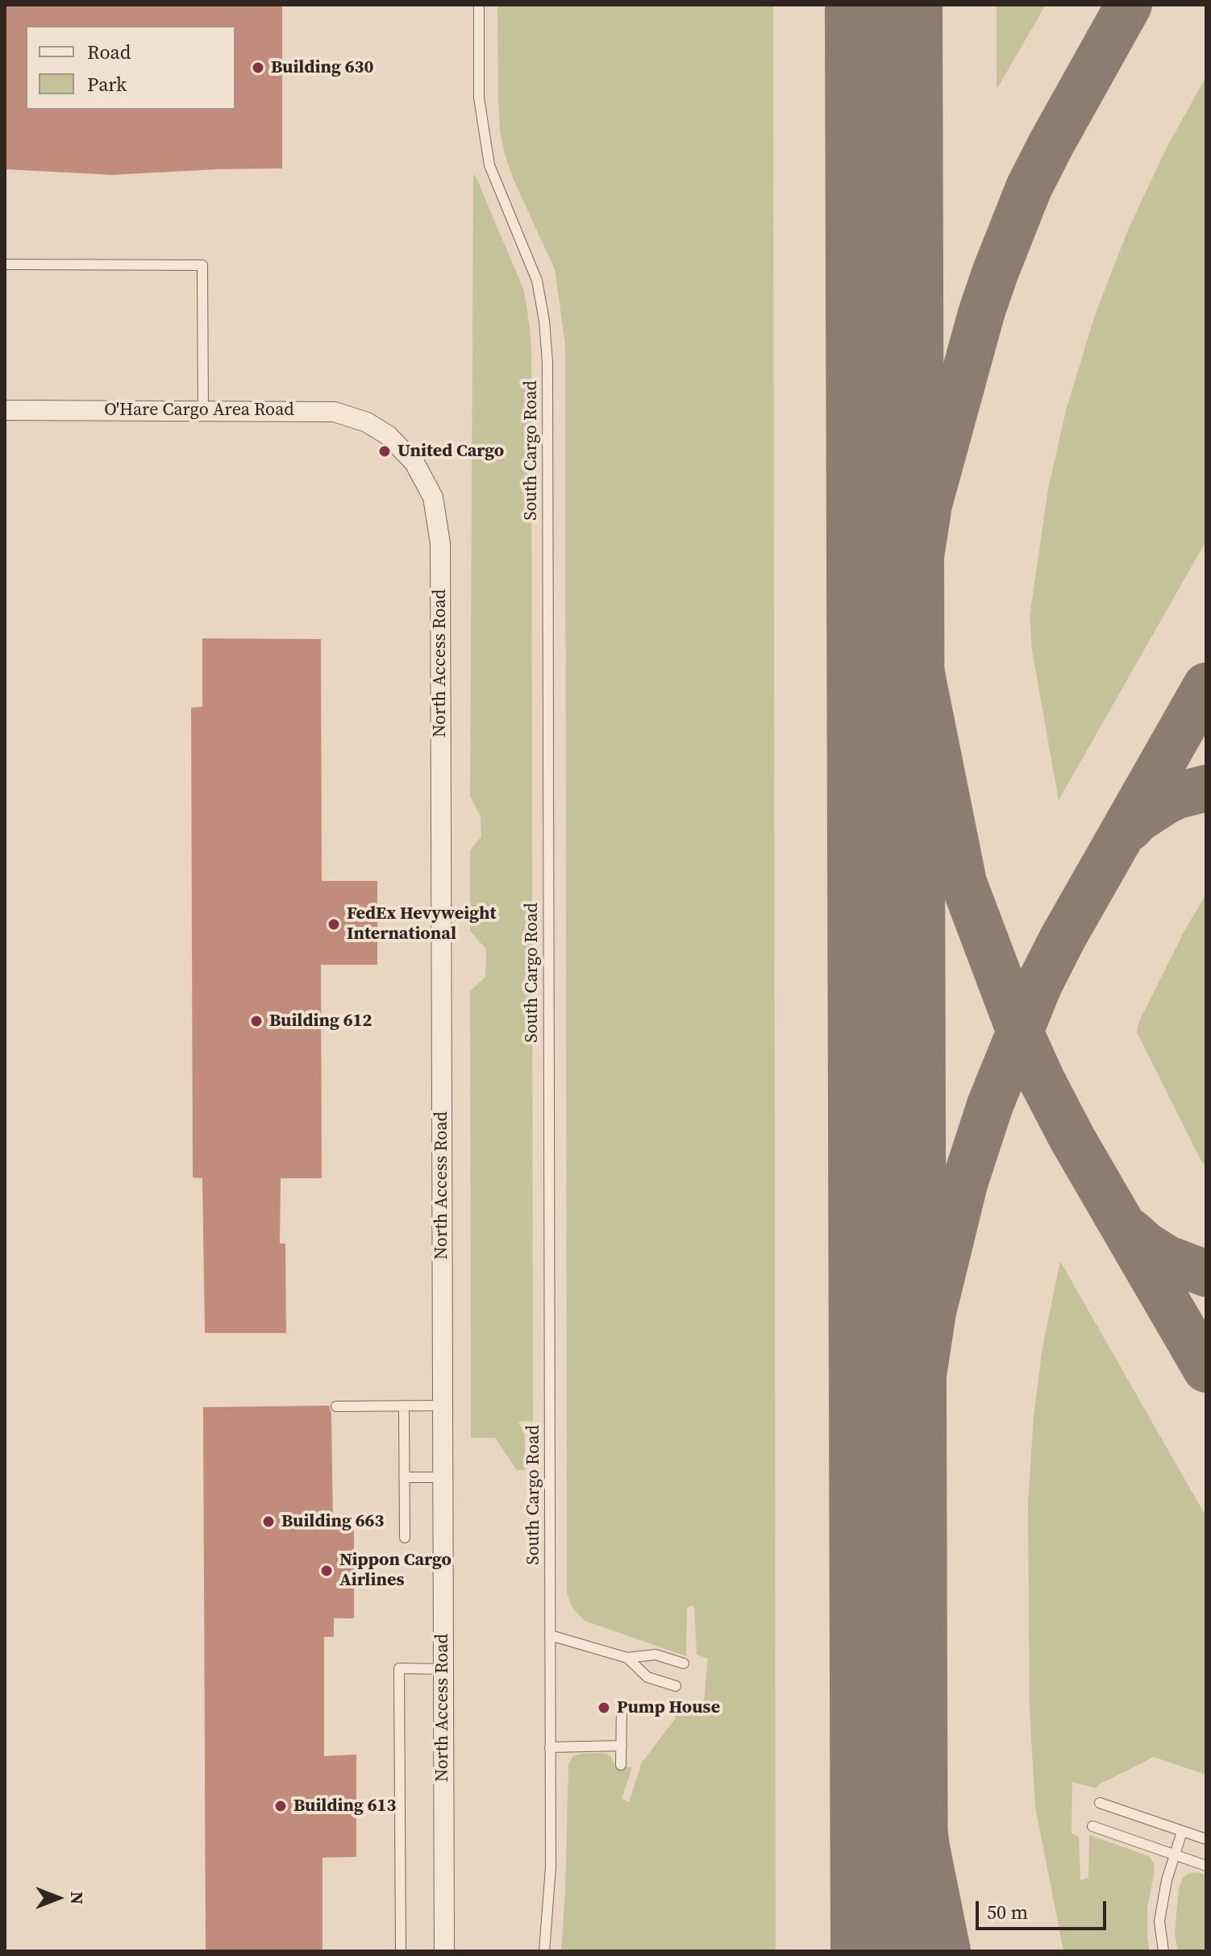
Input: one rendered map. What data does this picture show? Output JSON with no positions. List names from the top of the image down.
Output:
{
  "streets": {
    "street": ["O'Hare Cargo Area Road", "North Access Road"],
    "lane": ["South Cargo Road"]
  },
  "crossings": [
    ["O'Hare Cargo Area Road", "North Access Road"]
  ],
  "places": [
    "Building 630",
    "United Cargo",
    "FedEx Hevyweight International",
    "Building 612",
    "Building 663",
    "Nippon Cargo Airlines",
    "Pump House",
    "Building 613"
  ],
  "legend": ["Road", "Park"],
  "scale_bar": "50 m",
  "north": "right"
}
